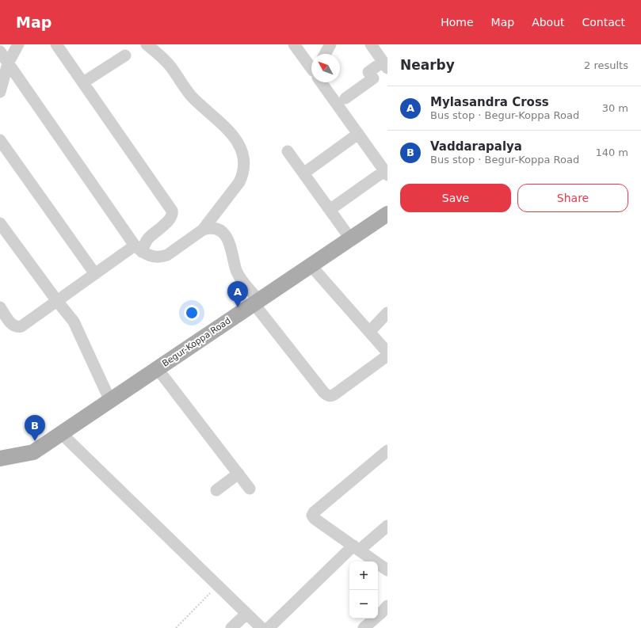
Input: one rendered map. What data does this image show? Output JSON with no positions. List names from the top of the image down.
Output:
{
  "streets": {
    "main road": ["Begur-Koppa Road"]
  },
  "north": "top left",
  "page": {
    "header": "Map",
    "nav": [
      "Home",
      "Map",
      "About",
      "Contact"
    ],
    "heading": ["Nearby", "2 results"],
    "list": [
      {
        "mark": "A",
        "name": "Mylasandra Cross",
        "note": "Bus stop · Begur-Koppa Road",
        "value": "30 m"
      },
      {
        "mark": "B",
        "name": "Vaddarapalya",
        "note": "Bus stop · Begur-Koppa Road",
        "value": "140 m"
      }
    ],
    "buttons": ["Save", "Share"],
    "pins": ["A", "B"],
    "map_buttons": ["+", "−"]
  }
}
